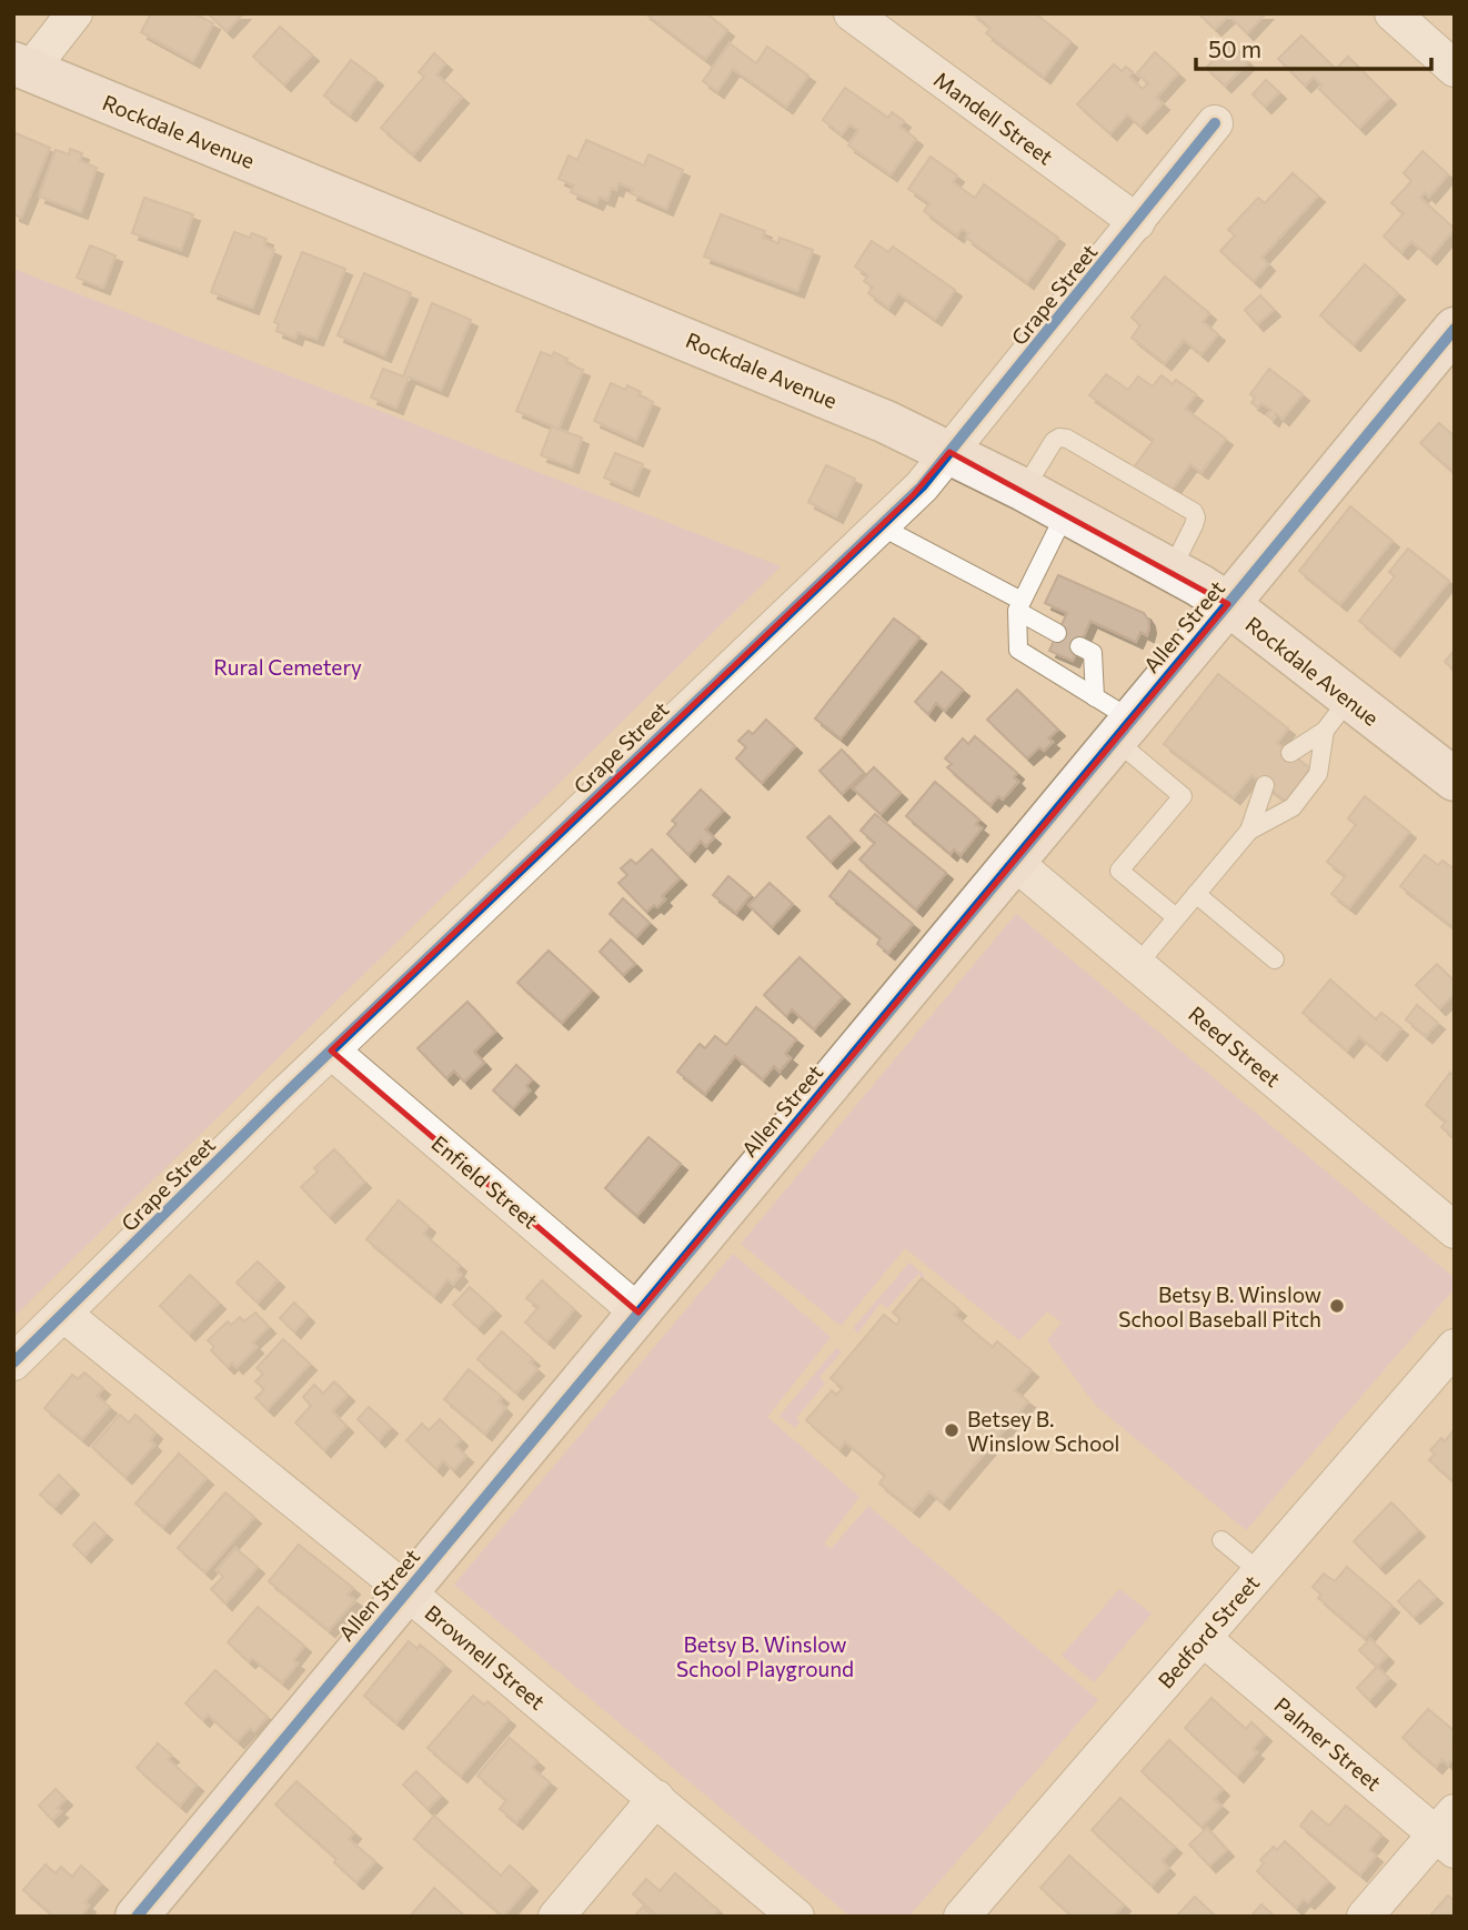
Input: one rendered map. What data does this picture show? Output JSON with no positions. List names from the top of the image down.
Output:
{
  "streets": {
    "street": [
      "Mandell Street",
      "Rockdale Avenue",
      "Grape Street",
      "Allen Street",
      "Reed Street",
      "Enfield Street",
      "Bedford Street",
      "Brownell Street",
      "Palmer Street"
    ]
  },
  "crossings": [
    ["Mandell Street", "Grape Street"],
    ["Rockdale Avenue", "Grape Street"],
    ["Rockdale Avenue", "Allen Street"],
    ["Grape Street", "Enfield Street"],
    ["Grape Street", "Brownell Street"],
    ["Allen Street", "Reed Street"],
    ["Allen Street", "Enfield Street"],
    ["Allen Street", "Brownell Street"],
    ["Bedford Street", "Palmer Street"]
  ],
  "parks": ["Rural Cemetery", "Betsy B. Winslow School Playground"],
  "places": ["Betsy B. Winslow School Baseball Pitch", "Betsey B. Winslow School"],
  "scale_bar": "50 m"
}
